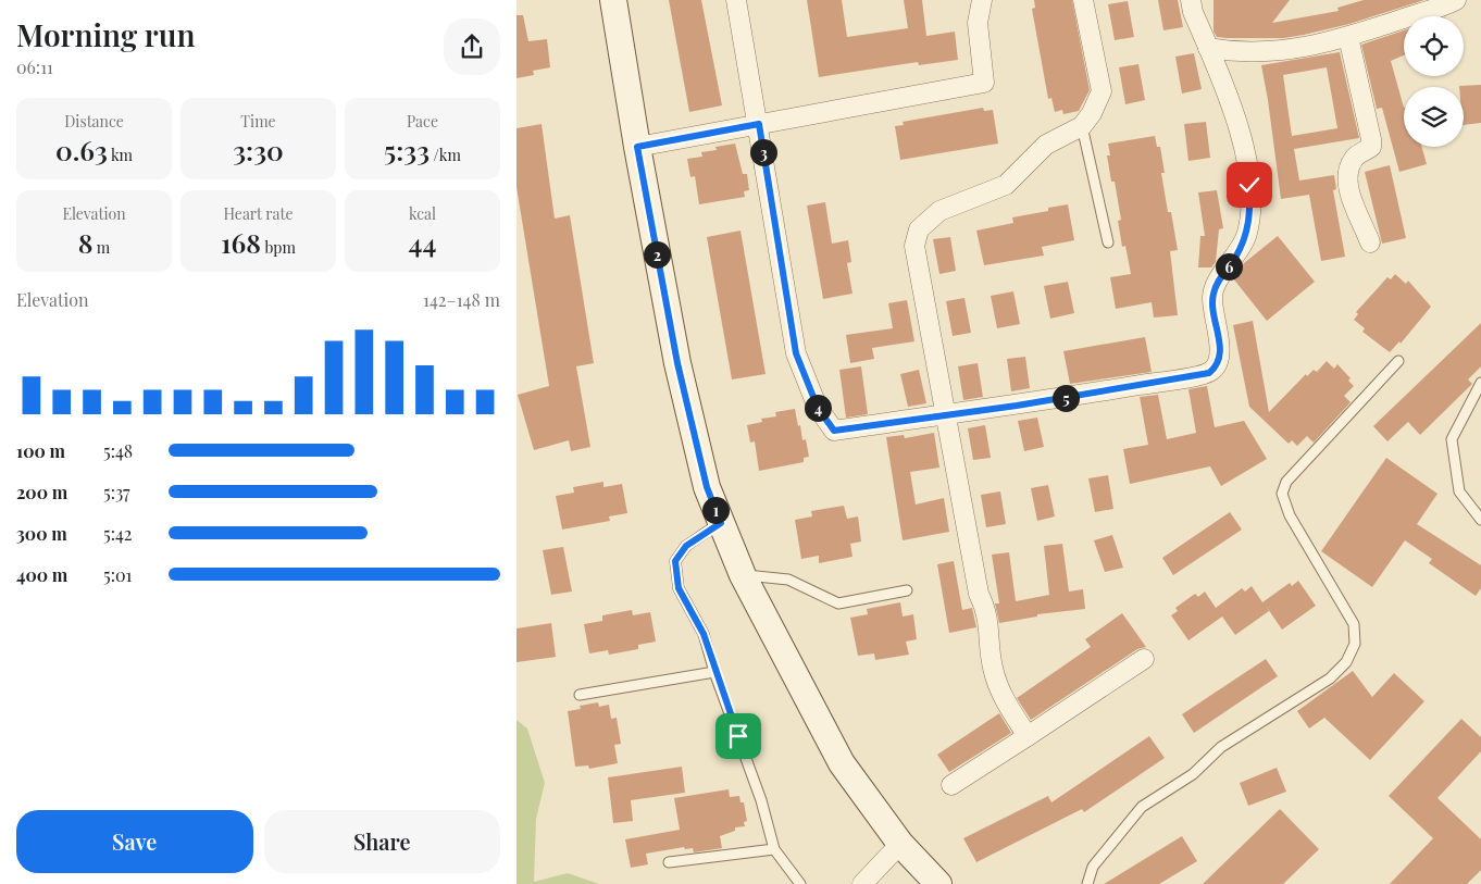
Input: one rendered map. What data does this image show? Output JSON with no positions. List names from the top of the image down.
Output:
{
  "page": {
    "heading": ["Morning run", "06:11"],
    "stats": [
      ["Distance", "0.63 km"],
      ["Time", "3:30"],
      ["Pace", "5:33 /km"],
      ["Elevation", "8 m"],
      ["Heart rate", "168 bpm"],
      ["kcal", "44"]
    ],
    "pins": [
      "3",
      "2",
      "6",
      "5",
      "4",
      "1"
    ],
    "chart": ["Elevation", "142–148 m"],
    "list": [
      {
        "name": "100 m",
        "note": "5:48"
      },
      {
        "name": "200 m",
        "note": "5:37"
      },
      {
        "name": "300 m",
        "note": "5:42"
      },
      {
        "name": "400 m",
        "note": "5:01"
      }
    ],
    "buttons": ["Save", "Share"]
  }
}
